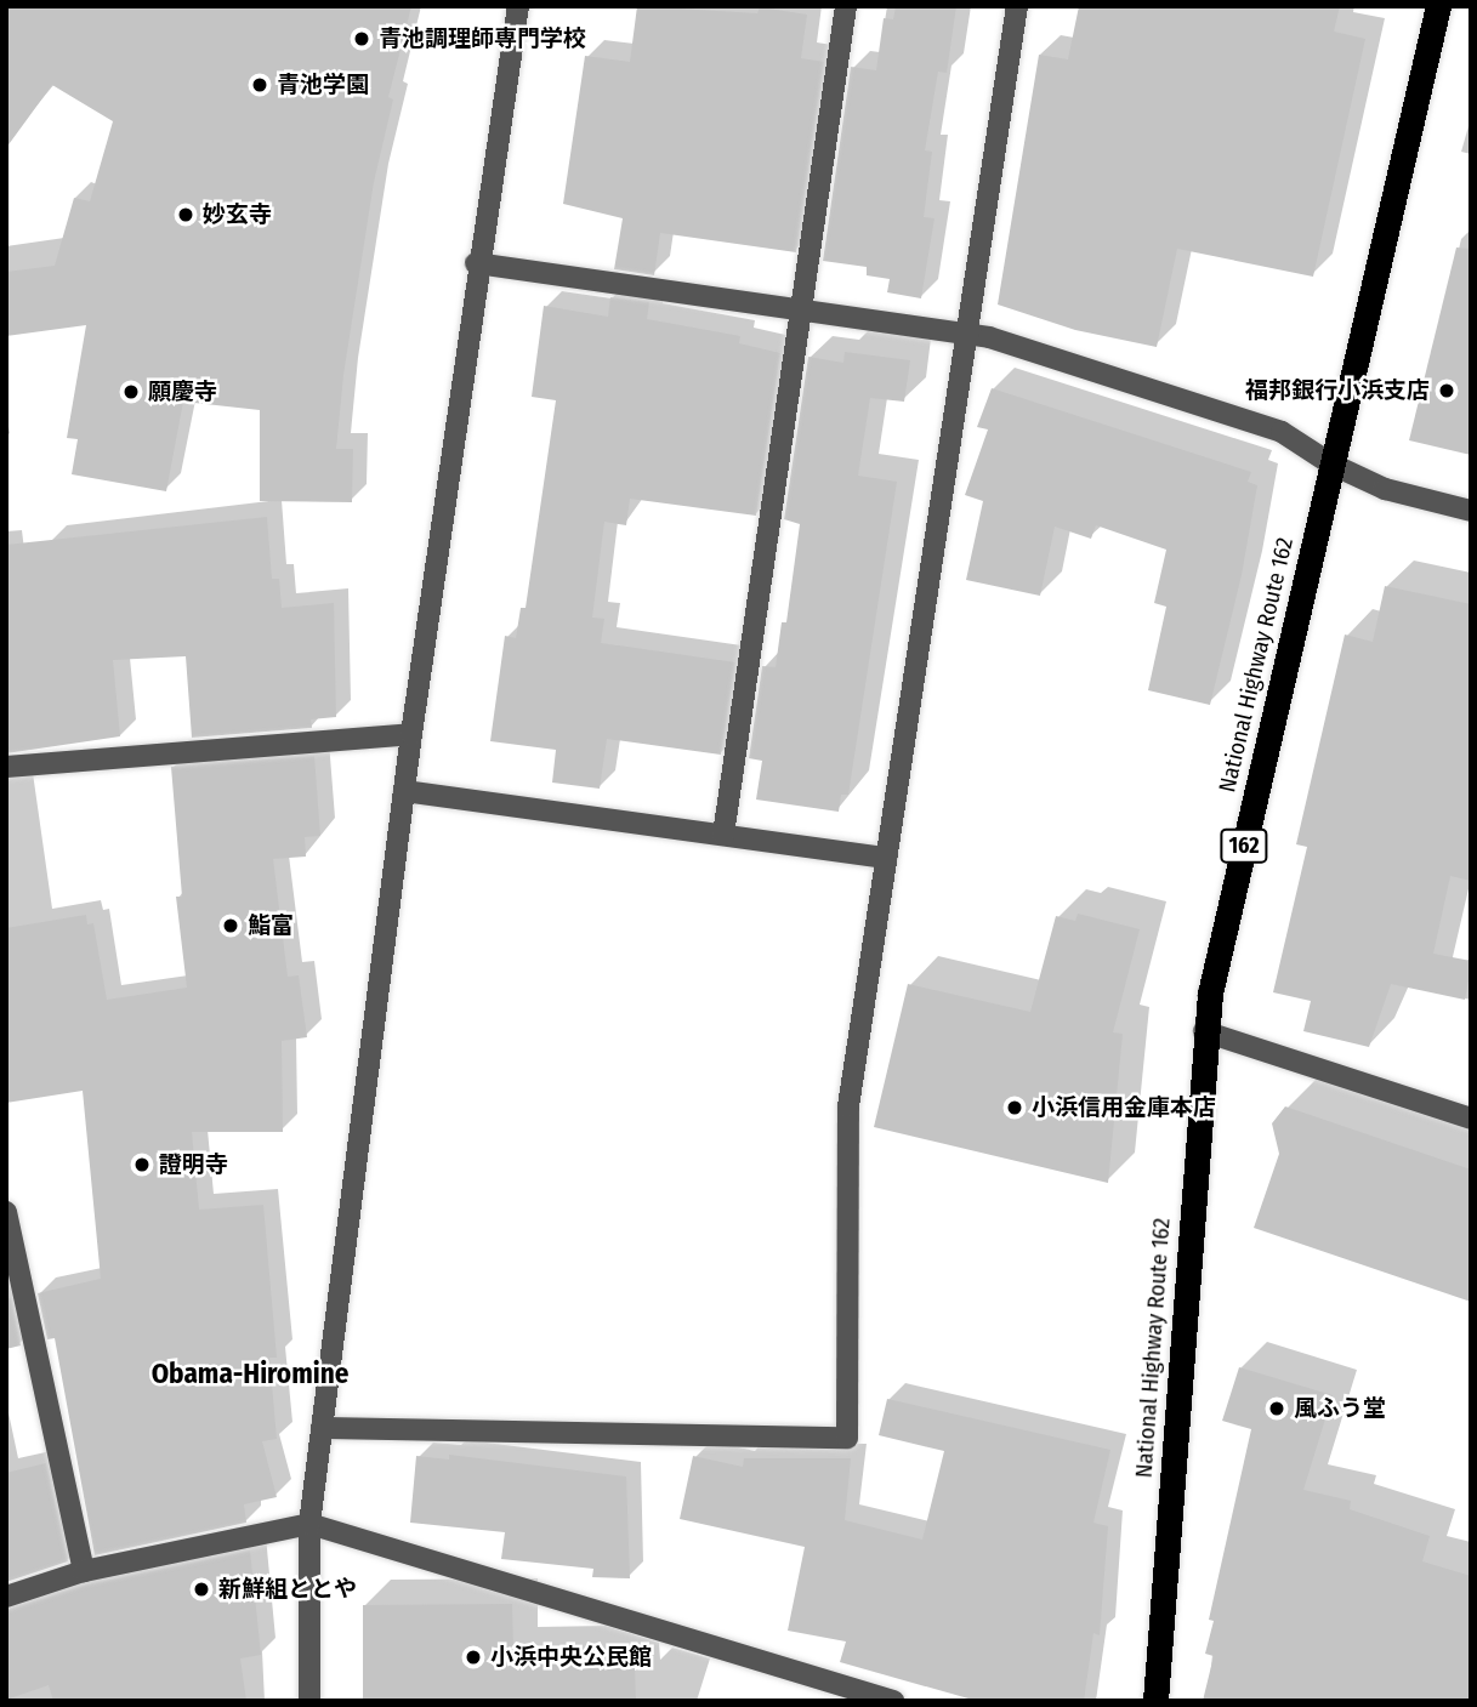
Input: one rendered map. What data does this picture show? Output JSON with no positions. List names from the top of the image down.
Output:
{
  "streets": {
    "highway": ["National Highway Route 162", "162"]
  },
  "districts": ["Obama-Hiromine"],
  "places": [
    "青池調理師専門学校",
    "青池学園",
    "妙玄寺",
    "福邦銀行小浜支店",
    "願慶寺",
    "鮨富",
    "小浜信用金庫本店",
    "證明寺",
    "風ふう堂",
    "新鮮組ととや",
    "小浜中央公民館"
  ]
}
